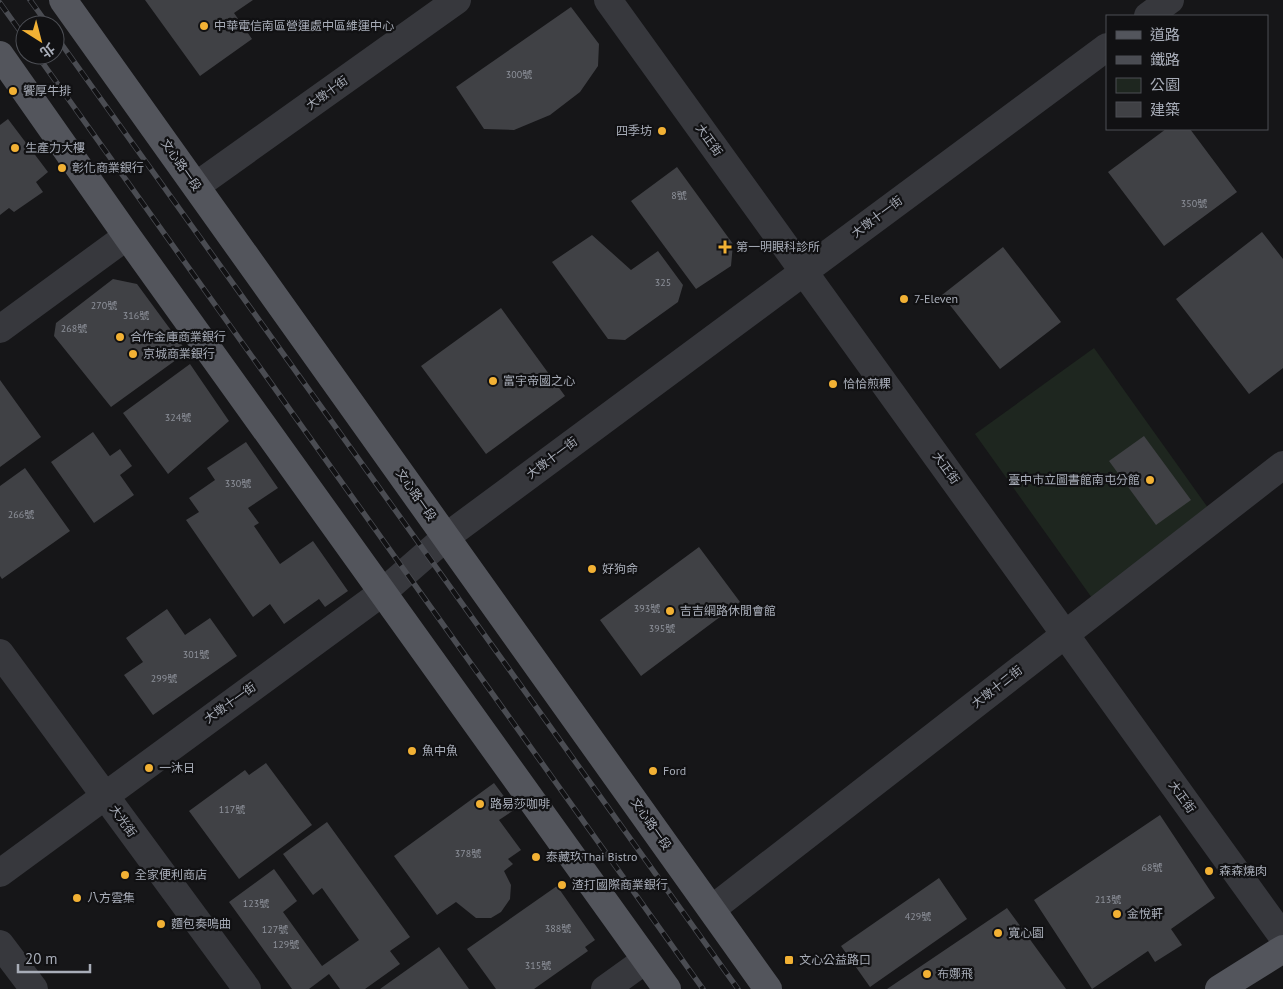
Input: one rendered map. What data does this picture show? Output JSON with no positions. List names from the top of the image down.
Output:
{
  "streets": {
    "main road": ["文心路一段"],
    "street": [
      "大墩十街",
      "大正街",
      "大墩十一街",
      "大墩十二街",
      "大光街"
    ]
  },
  "crossings": [
    ["大墩十街", "文心路一段"],
    ["大正街", "大墩十一街"],
    ["大正街", "大墩十二街"],
    ["文心路一段", "大墩十一街"],
    ["文心路一段", "大墩十二街"],
    ["大墩十一街", "大光街"]
  ],
  "places": {
    "other": [
      "中華電信南區營運處中區維運中心",
      "饗厚牛排",
      "四季坊",
      "生產力大樓",
      "彰化商業銀行",
      "7-Eleven",
      "合作金庫商業銀行",
      "京城商業銀行",
      "富宇帝國之心",
      "恰恰煎粿",
      "臺中市立圖書館南屯分館",
      "好狗命",
      "吉吉網路休閒會館",
      "魚中魚",
      "一沐日",
      "Ford",
      "路易莎咖啡",
      "泰藏玖Thai Bistro",
      "森森燒肉",
      "全家便利商店",
      "渣打國際商業銀行",
      "八方雲集",
      "金悅軒",
      "麵包奏鳴曲",
      "寬心園",
      "布娜飛"
    ],
    "health": ["第一明眼科診所"],
    "transit": ["文心公益路口"]
  },
  "house_numbers": [
    "300號",
    "8號",
    "350號",
    "325",
    "270號",
    "316號",
    "268號",
    "324號",
    "330號",
    "266號",
    "393號",
    "395號",
    "301號",
    "299號",
    "117號",
    "378號",
    "68號",
    "213號",
    "123號",
    "429號",
    "388號",
    "127號",
    "129號",
    "315號"
  ],
  "legend": [
    "道路",
    "鐵路",
    "公園",
    "建築"
  ],
  "scale_bar": "20 m",
  "north": "bottom right"
}
